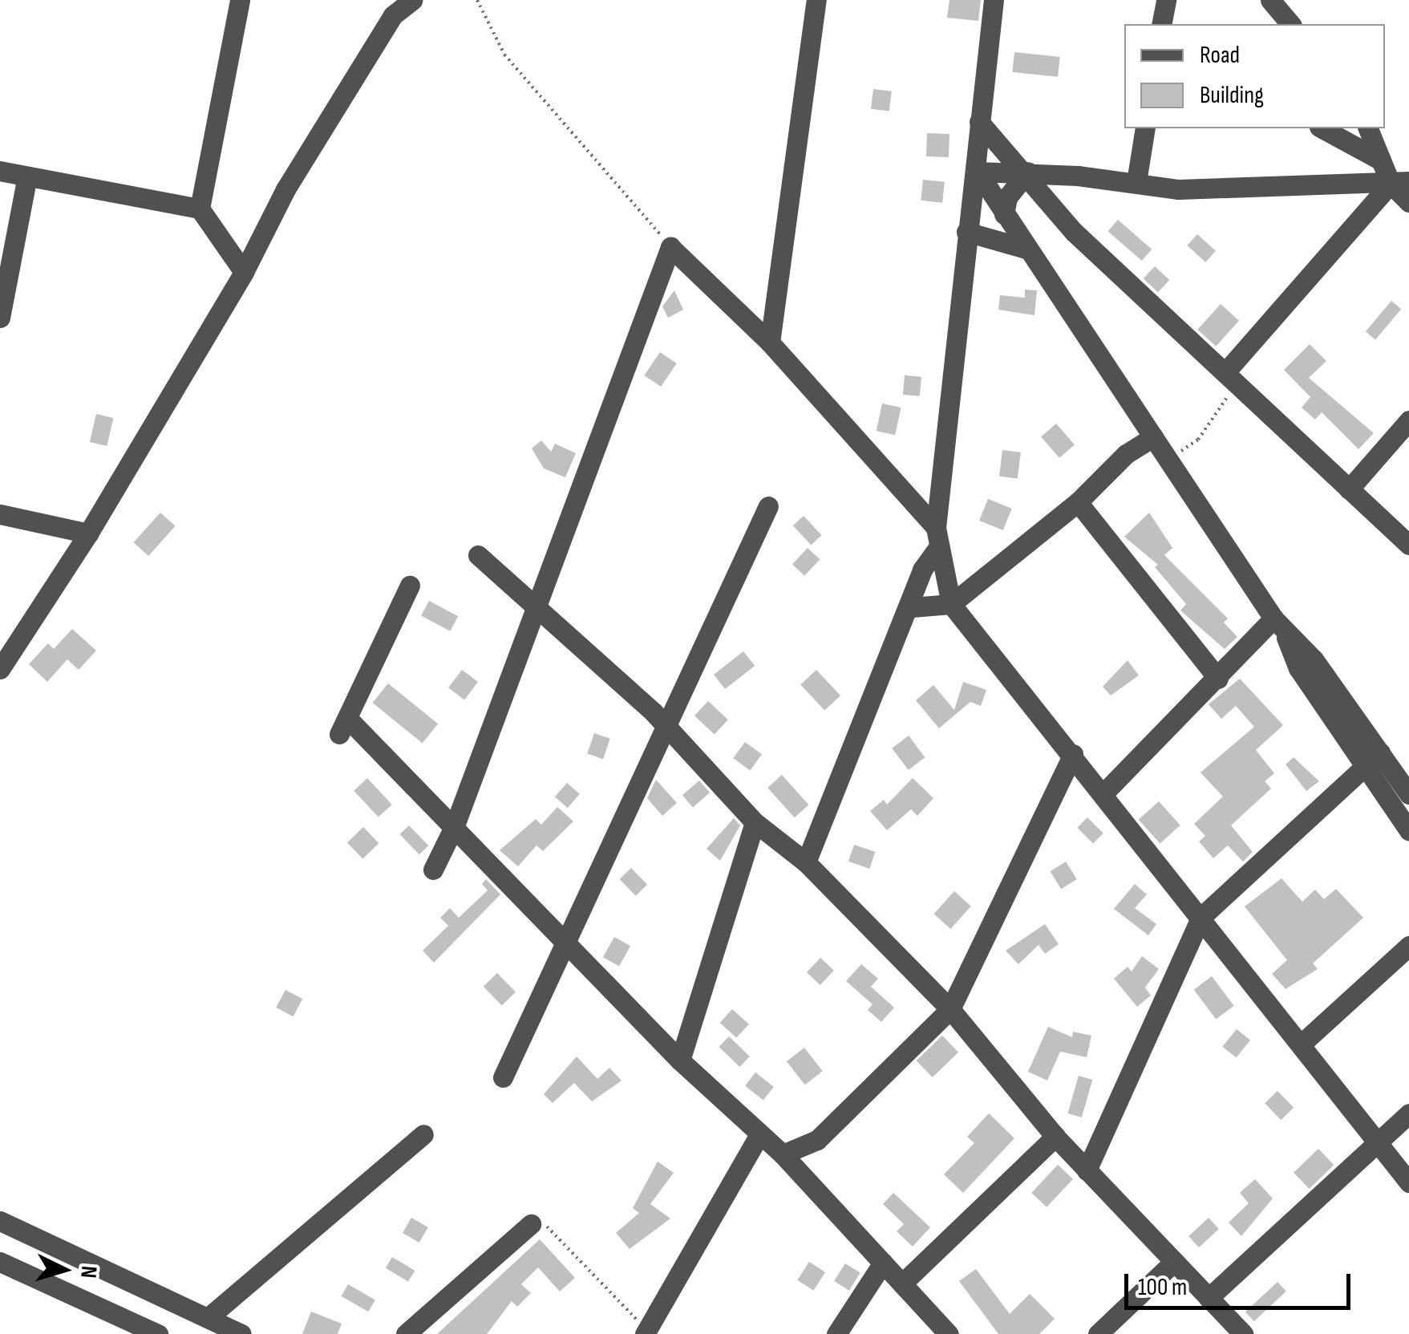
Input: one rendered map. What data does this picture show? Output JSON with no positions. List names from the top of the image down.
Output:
{
  "legend": ["Road", "Building"],
  "scale_bar": "100 m",
  "north": "right"
}
